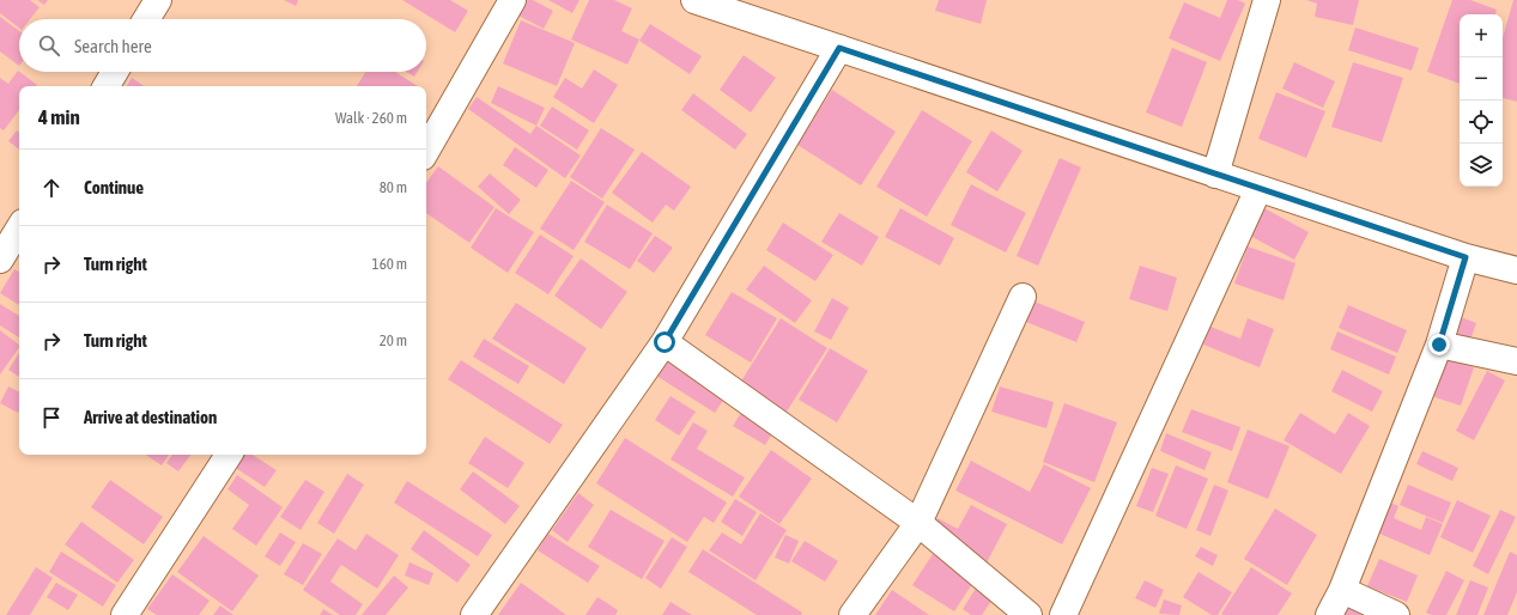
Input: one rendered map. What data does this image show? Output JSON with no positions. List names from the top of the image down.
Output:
{
  "page": {
    "map_buttons": ["+", "−"],
    "search": "Search here",
    "heading": ["4 min", "Walk · 260 m"],
    "list": [
      ["Continue", "80 m"],
      ["Turn right", "160 m"],
      ["Turn right", "20 m"],
      "Arrive at destination"
    ]
  }
}
